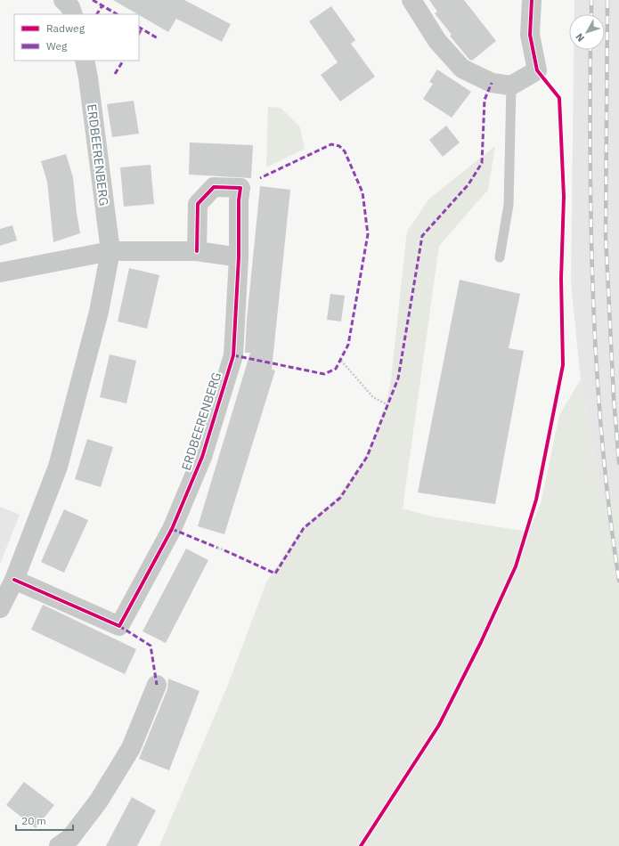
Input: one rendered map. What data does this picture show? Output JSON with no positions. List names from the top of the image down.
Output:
{
  "streets": {
    "street": ["ERDBEERENBERG"]
  },
  "legend": ["Radweg", "Weg"],
  "scale_bar": "20 m",
  "north": "bottom left"
}
